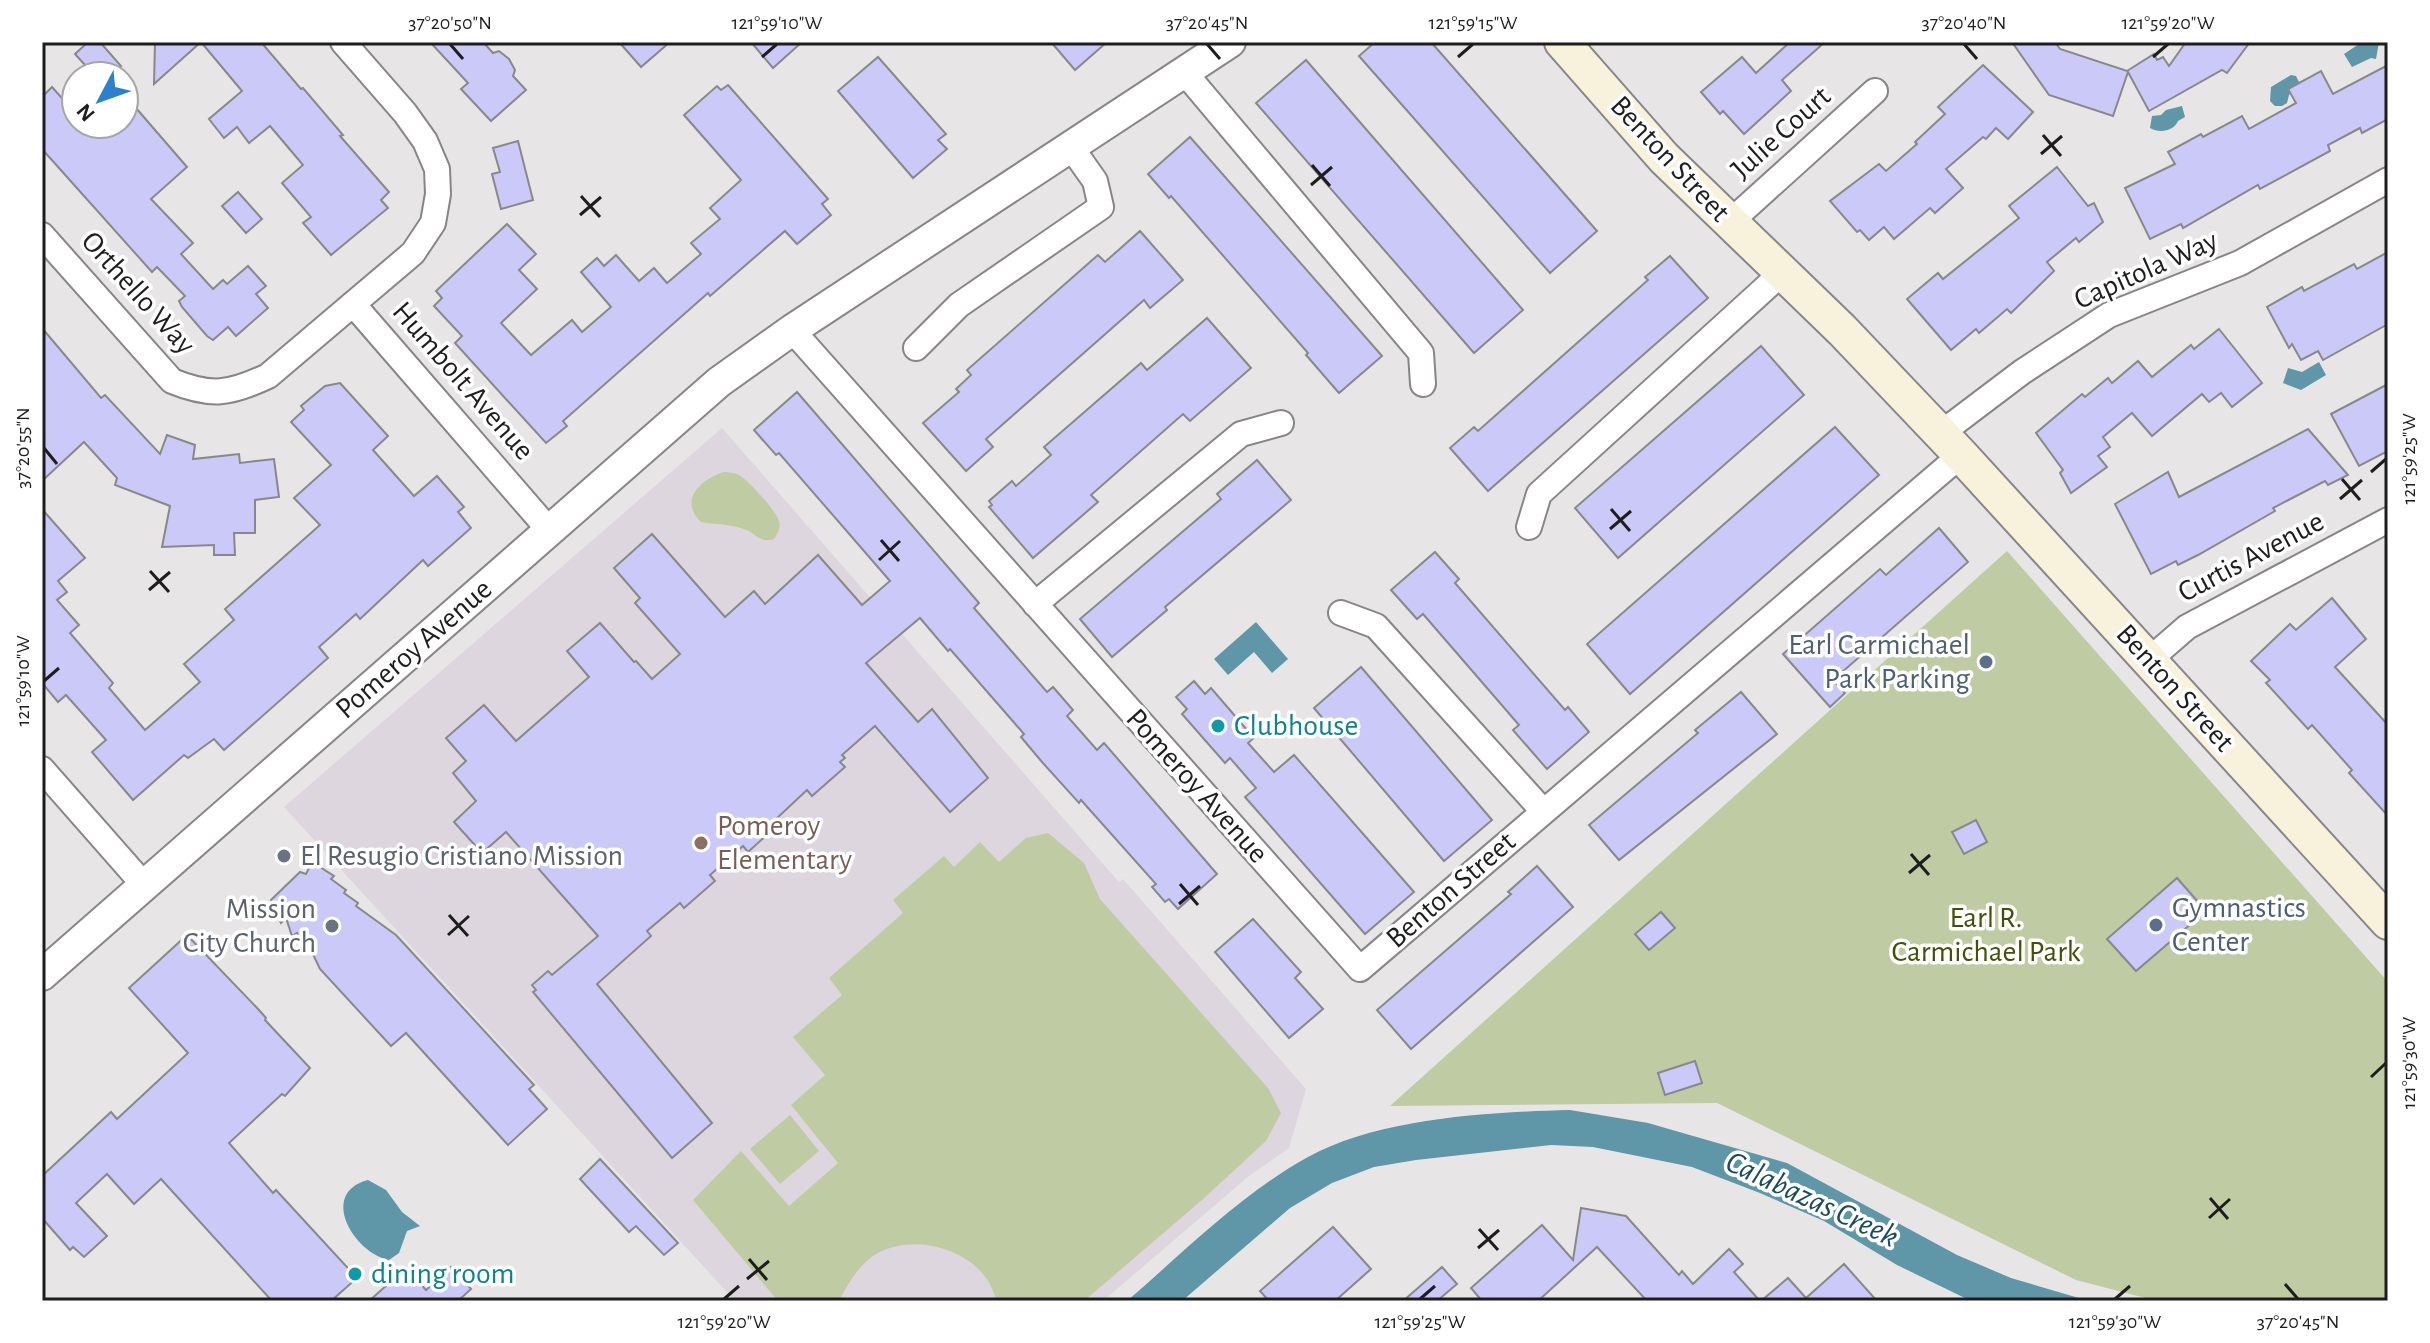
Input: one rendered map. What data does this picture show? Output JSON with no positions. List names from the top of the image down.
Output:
{
  "streets": {
    "main road": ["Benton Street"],
    "street": [
      "Julie Court",
      "Capitola Way",
      "Orthello Way",
      "Humbolt Avenue",
      "Curtis Avenue",
      "Pomeroy Avenue"
    ]
  },
  "crossings": [
    ["Julie Court", "Benton Street"],
    ["Benton Street", "Capitola Way"],
    ["Benton Street", "Curtis Avenue"],
    ["Benton Street", "Pomeroy Avenue"],
    ["Orthello Way", "Humbolt Avenue"],
    ["Humbolt Avenue", "Pomeroy Avenue"]
  ],
  "water": ["Calabazas Creek"],
  "parks": ["Earl R. Carmichael Park"],
  "places": [
    "Earl Carmichael Park Parking",
    "Clubhouse",
    "Pomeroy Elementary",
    "El Resugio Cristiano Mission",
    "Gymnastics Center",
    "Mission City Church",
    "dining room"
  ],
  "north": "bottom left",
  "coordinates": [
    "37°20'50\"N",
    "121°59'10\"W",
    "37°20'45\"N",
    "121°59'15\"W",
    "37°20'40\"N",
    "121°59'20\"W",
    "37°20'55\"N",
    "121°59'25\"W",
    "121°59'30\"W"
  ]
}
